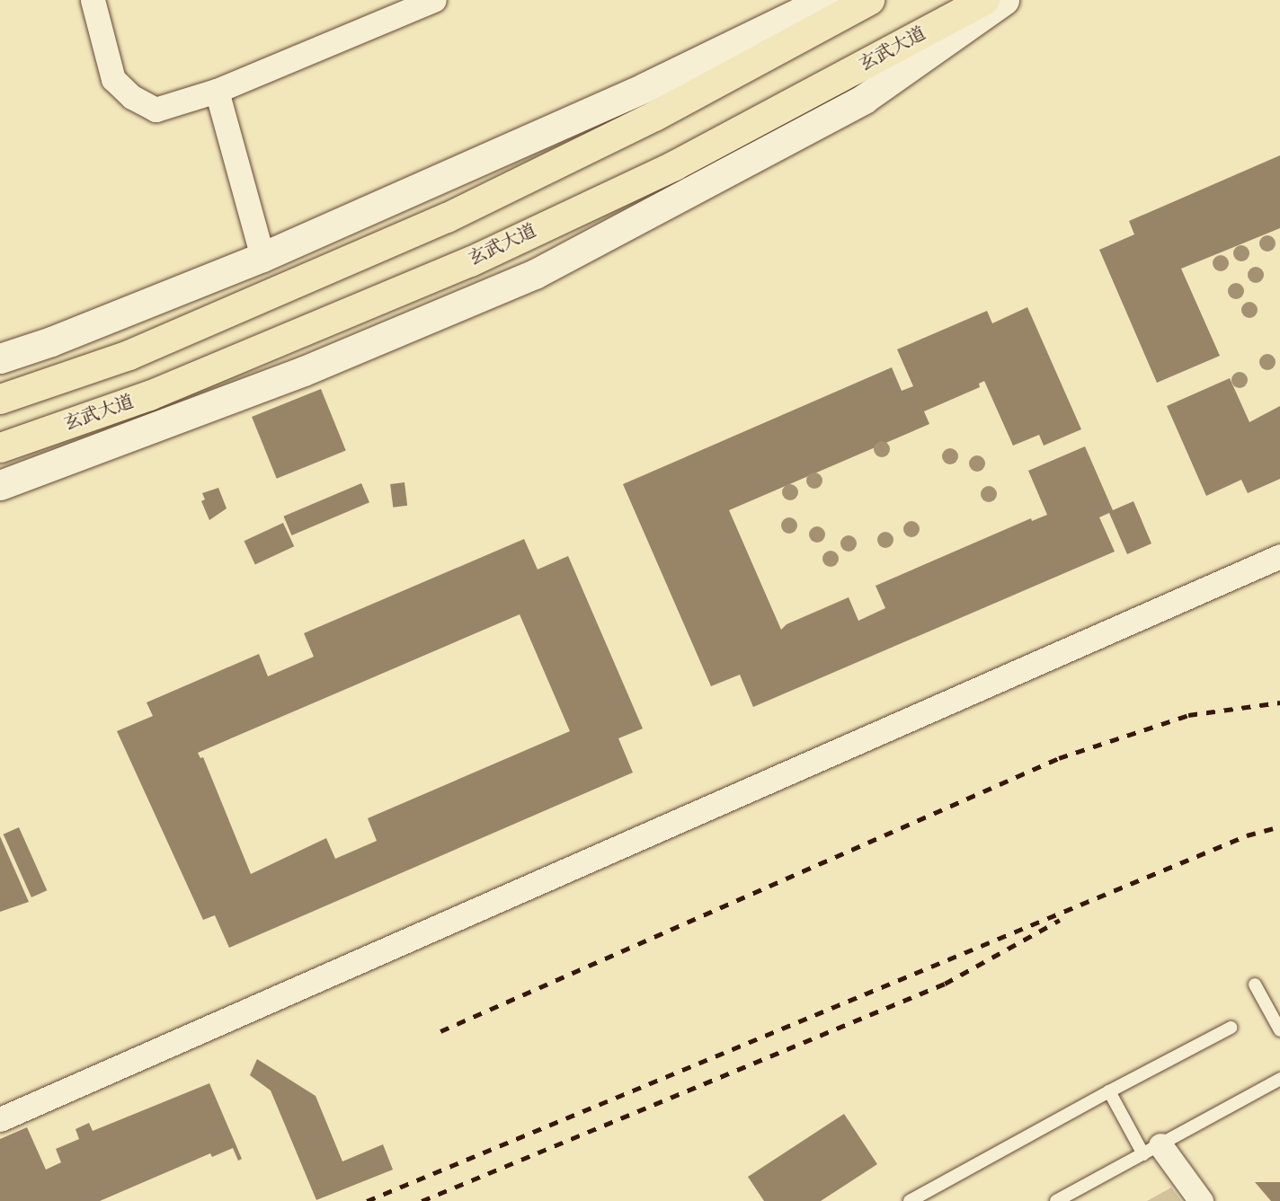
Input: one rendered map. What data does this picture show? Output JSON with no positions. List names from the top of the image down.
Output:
{
  "streets": {
    "highway": ["玄武大道"]
  }
}
